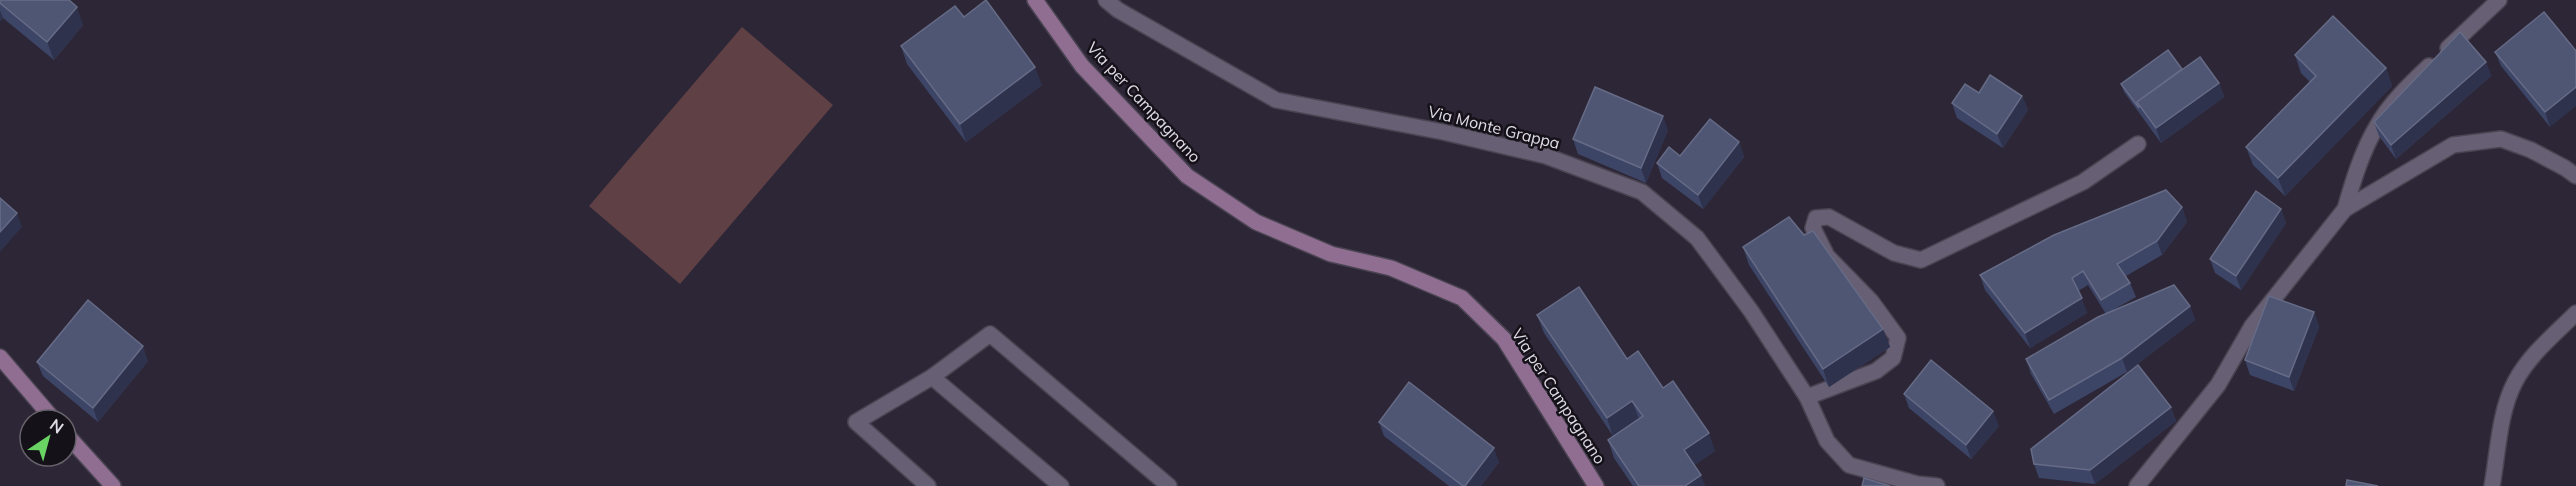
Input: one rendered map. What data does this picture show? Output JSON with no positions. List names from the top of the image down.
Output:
{
  "streets": {
    "street": ["Via per Campagnano", "Via Monte Grappa"]
  },
  "north": "top right"
}
